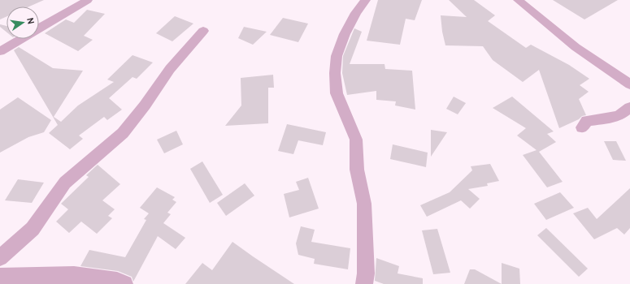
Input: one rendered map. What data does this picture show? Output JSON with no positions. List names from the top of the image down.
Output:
{
  "north": "right"
}
